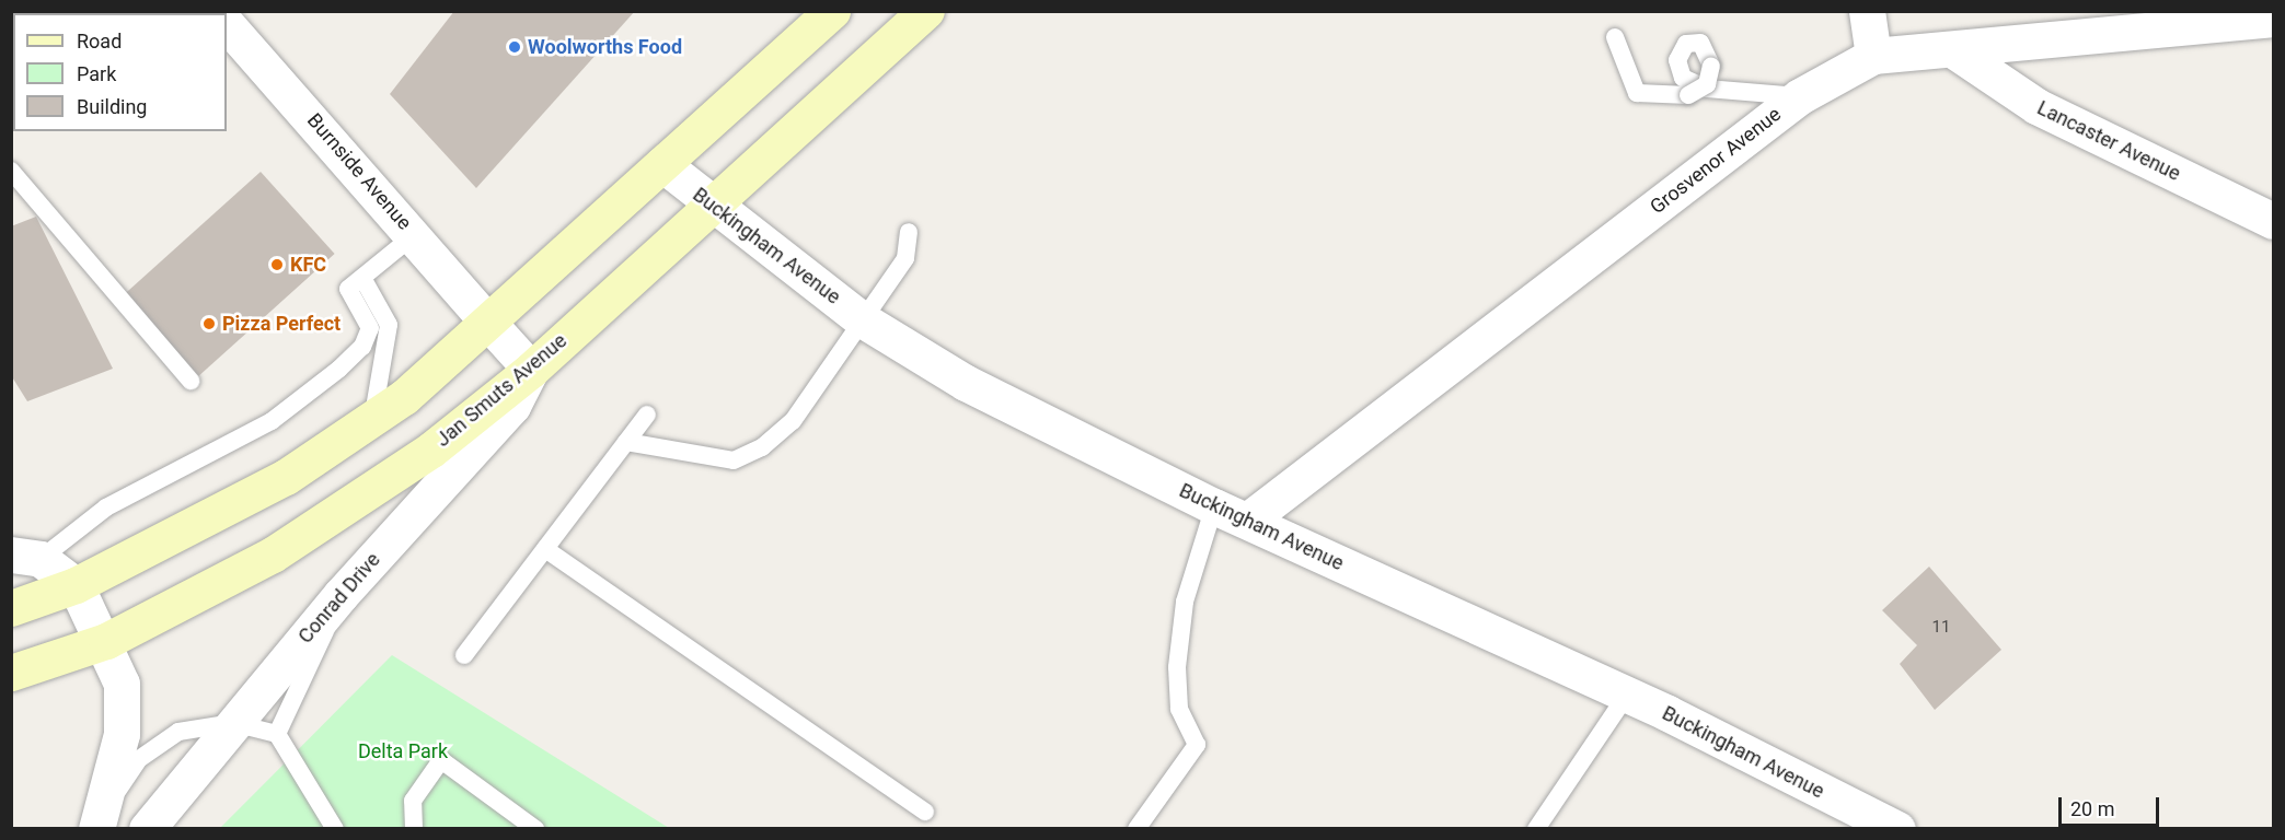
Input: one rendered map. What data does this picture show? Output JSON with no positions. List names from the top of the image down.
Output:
{
  "streets": {
    "main road": ["Jan Smuts Avenue"],
    "street": [
      "Lancaster Avenue",
      "Grosvenor Avenue",
      "Burnside Avenue",
      "Buckingham Avenue",
      "Conrad Drive"
    ]
  },
  "crossings": [
    ["Lancaster Avenue", "Grosvenor Avenue"],
    ["Grosvenor Avenue", "Buckingham Avenue"],
    ["Burnside Avenue", "Jan Smuts Avenue"],
    ["Burnside Avenue", "Conrad Drive"],
    ["Buckingham Avenue", "Jan Smuts Avenue"],
    ["Jan Smuts Avenue", "Conrad Drive"]
  ],
  "parks": ["Delta Park"],
  "places": ["Woolworths Food", "KFC", "Pizza Perfect"],
  "house_numbers": ["11"],
  "legend": ["Road", "Park", "Building"],
  "scale_bar": "20 m"
}
